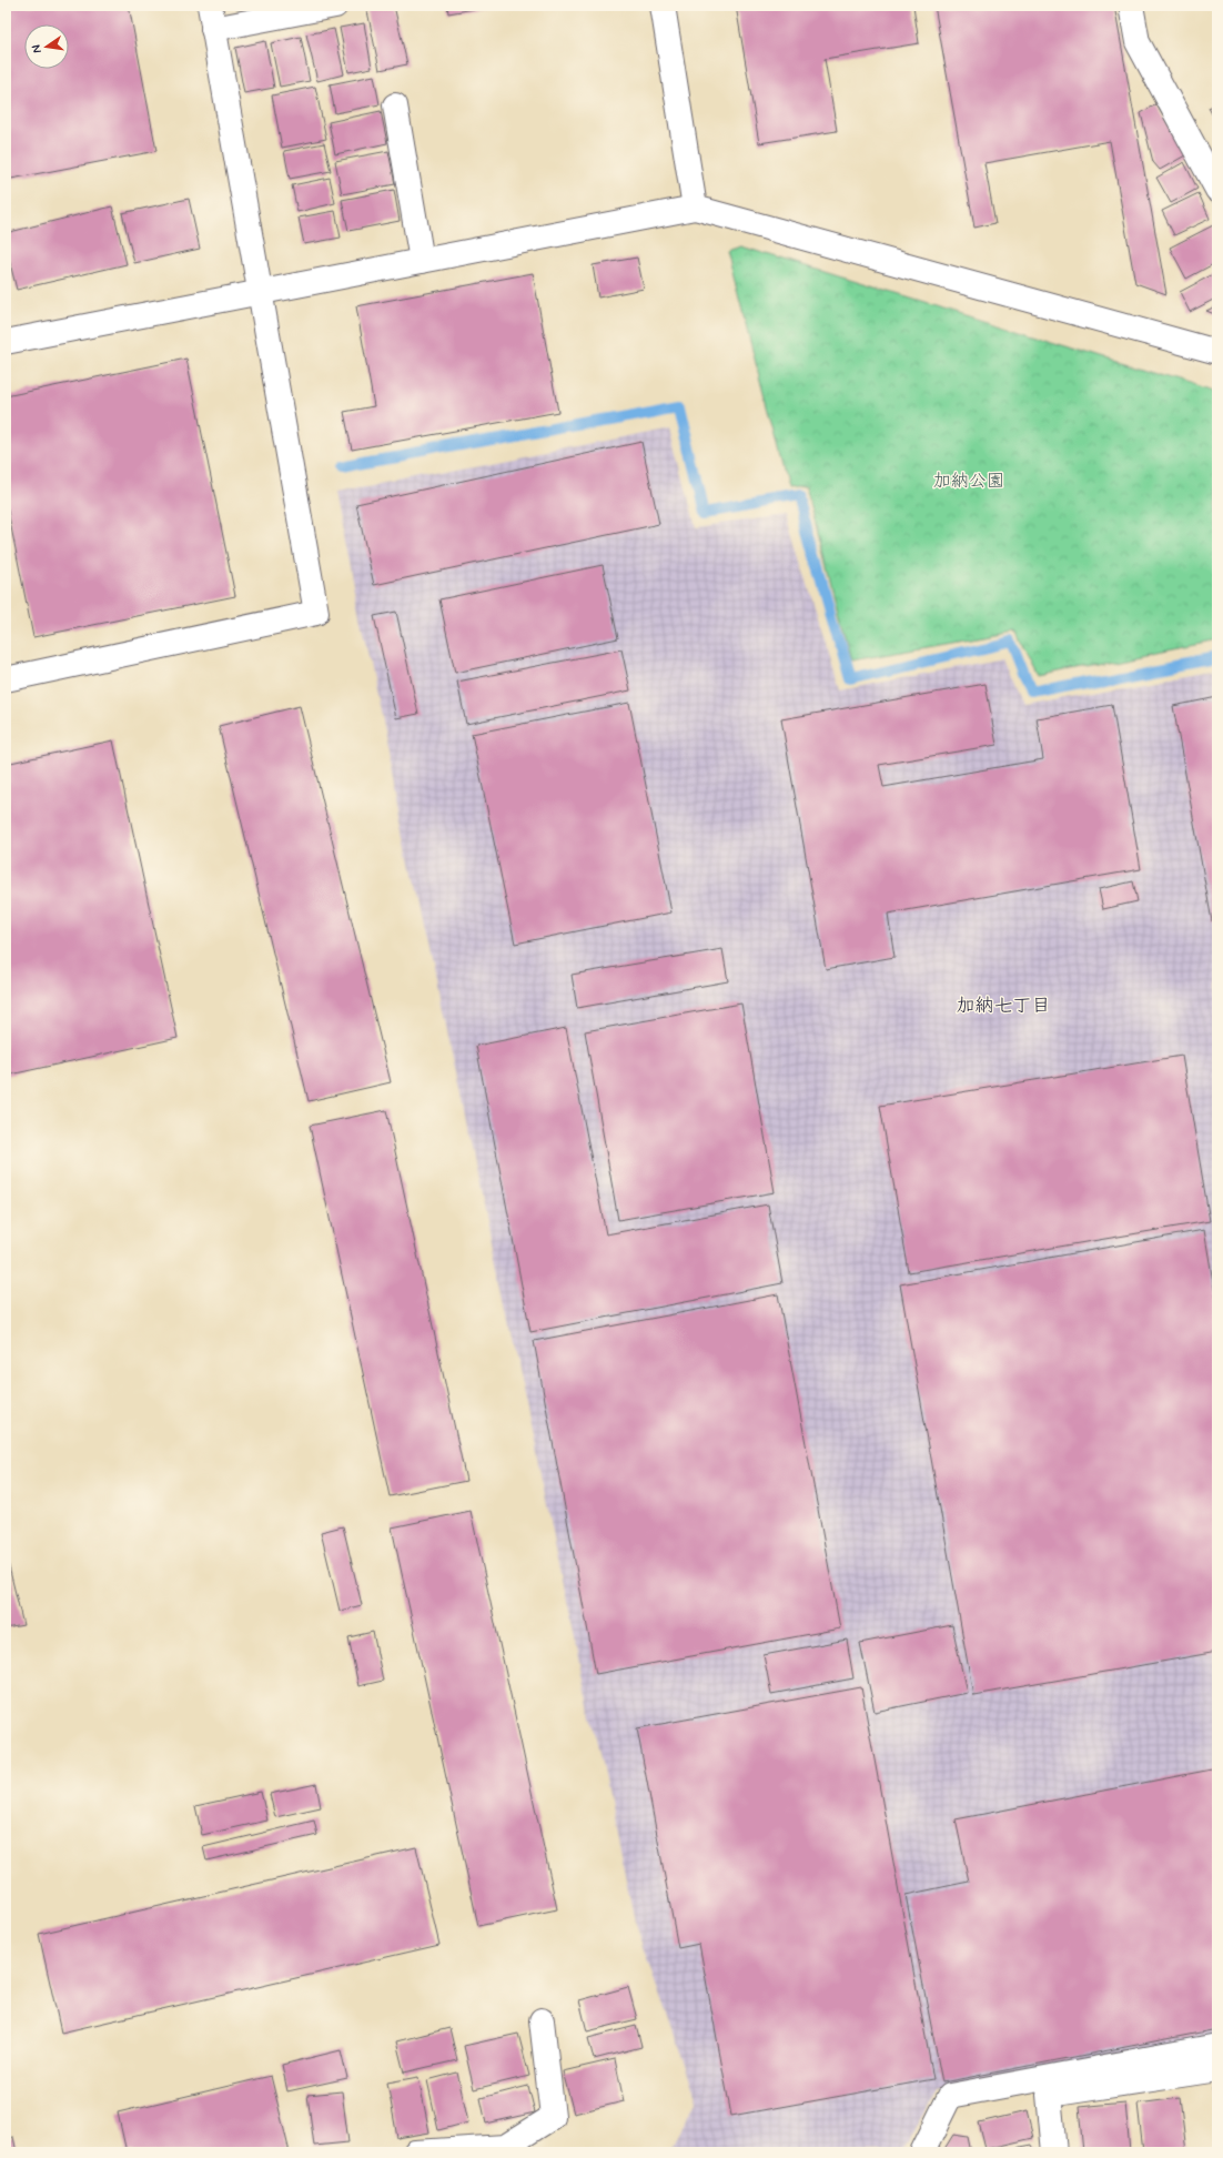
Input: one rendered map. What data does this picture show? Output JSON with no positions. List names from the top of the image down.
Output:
{
  "districts": ["加納七丁目"],
  "parks": ["加納公園"],
  "north": "left"
}
